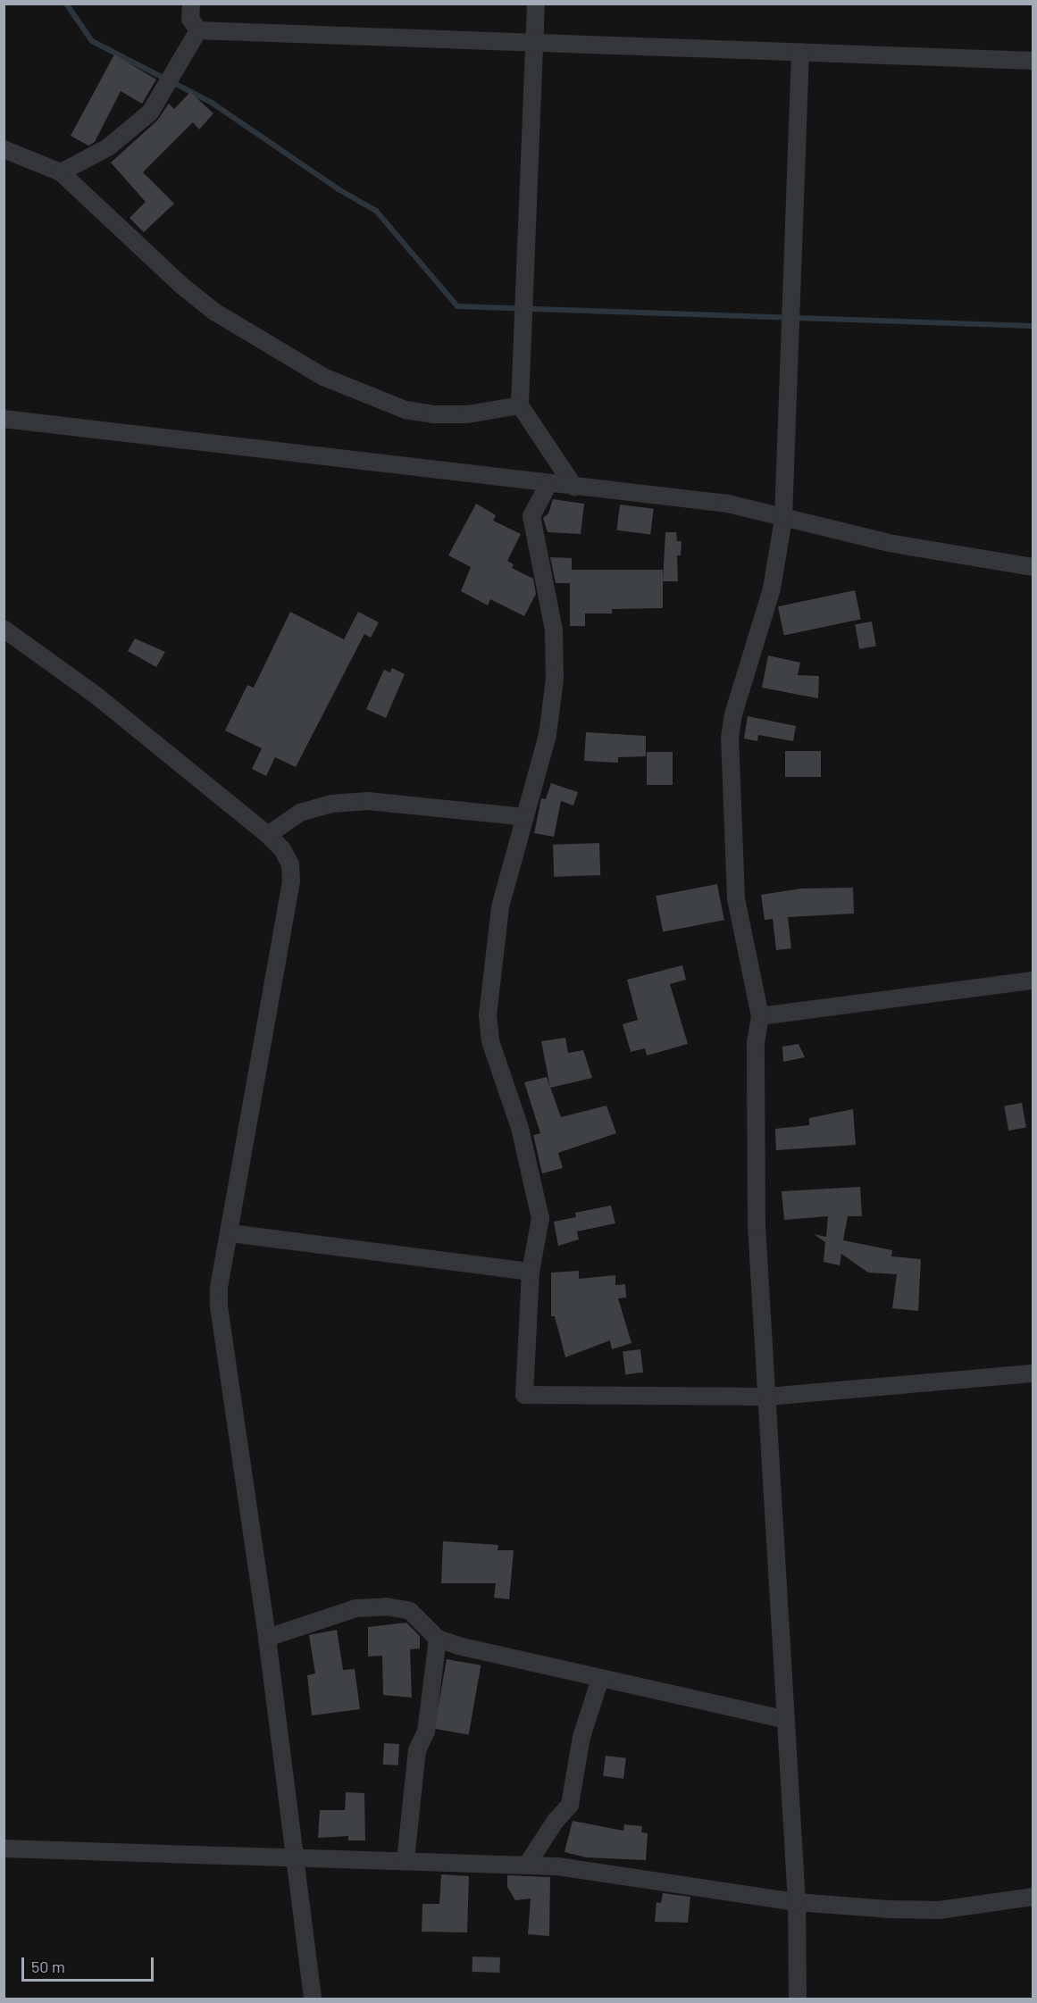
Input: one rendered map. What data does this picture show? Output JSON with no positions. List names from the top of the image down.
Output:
{
  "scale_bar": "50 m"
}
